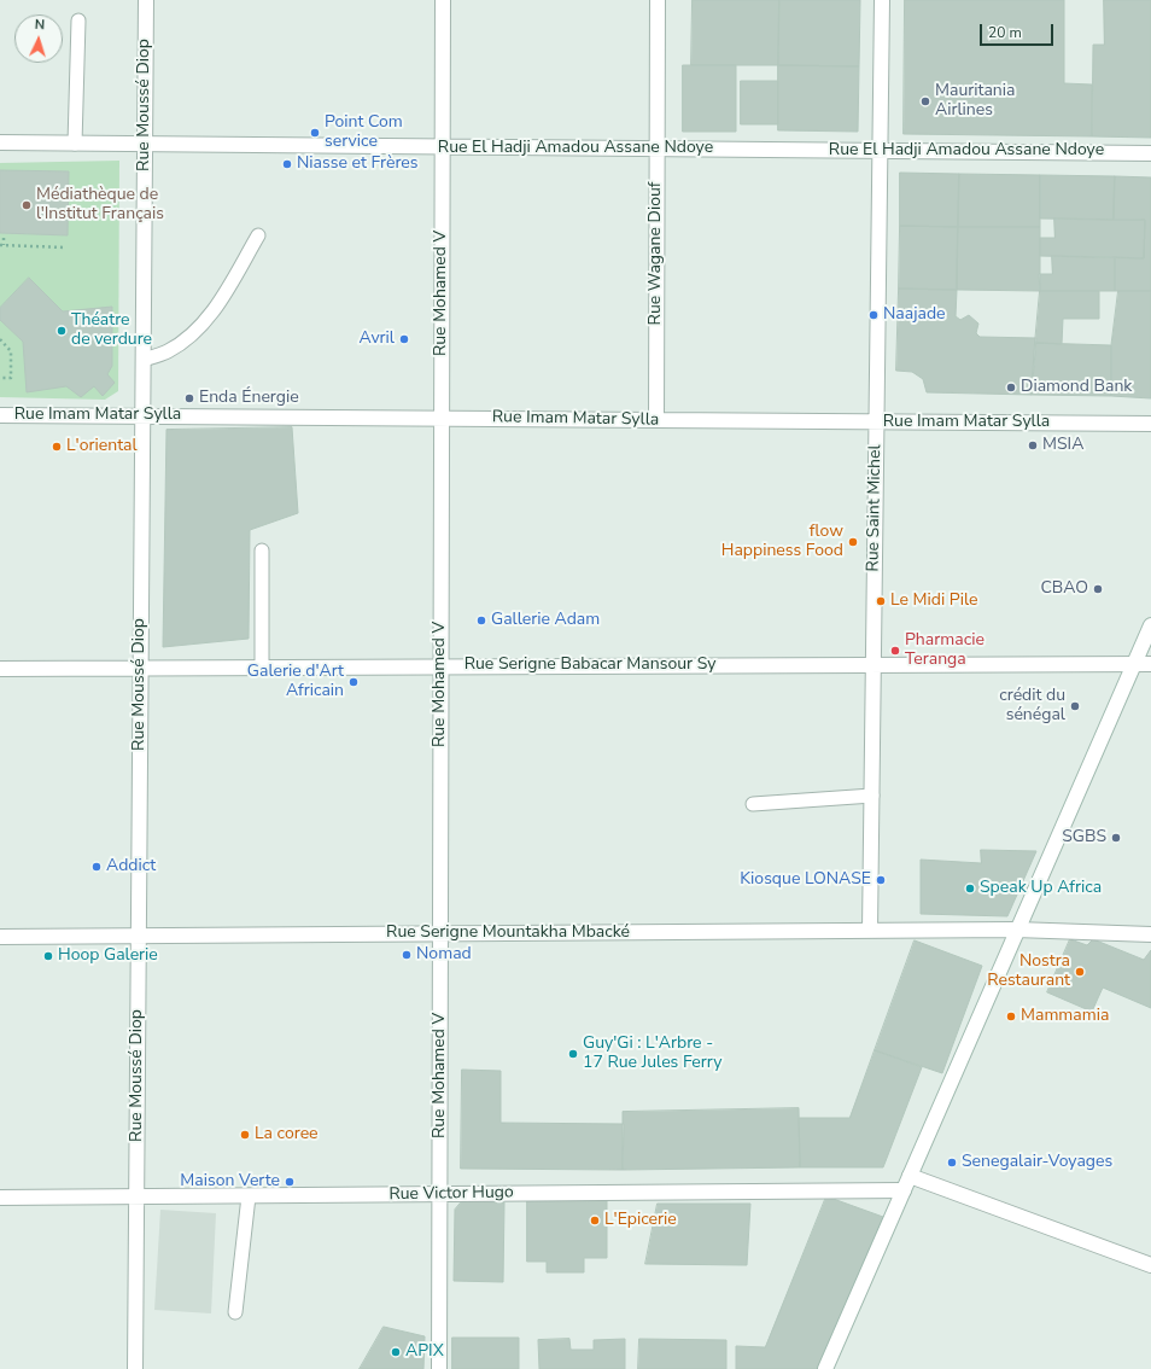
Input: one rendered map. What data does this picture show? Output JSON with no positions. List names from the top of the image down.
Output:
{
  "streets": {
    "street": [
      "Rue Moussé Diop",
      "Rue El Hadji Amadou Assane Ndoye",
      "Rue Wagane Diouf",
      "Rue Mohamed V",
      "Rue Imam Matar Sylla",
      "Rue Saint Michel",
      "Rue Serigne Babacar Mansour Sy",
      "Rue Serigne Mountakha Mbacké",
      "Rue Victor Hugo"
    ]
  },
  "crossings": [
    ["Rue Moussé Diop", "Rue El Hadji Amadou Assane Ndoye"],
    ["Rue Moussé Diop", "Rue Imam Matar Sylla"],
    ["Rue Moussé Diop", "Rue Serigne Babacar Mansour Sy"],
    ["Rue Moussé Diop", "Rue Serigne Mountakha Mbacké"],
    ["Rue Moussé Diop", "Rue Victor Hugo"],
    ["Rue El Hadji Amadou Assane Ndoye", "Rue Wagane Diouf"],
    ["Rue El Hadji Amadou Assane Ndoye", "Rue Mohamed V"],
    ["Rue El Hadji Amadou Assane Ndoye", "Rue Saint Michel"],
    ["Rue Wagane Diouf", "Rue Imam Matar Sylla"],
    ["Rue Mohamed V", "Rue Imam Matar Sylla"],
    ["Rue Mohamed V", "Rue Serigne Babacar Mansour Sy"],
    ["Rue Mohamed V", "Rue Serigne Mountakha Mbacké"],
    ["Rue Mohamed V", "Rue Victor Hugo"],
    ["Rue Imam Matar Sylla", "Rue Saint Michel"],
    ["Rue Saint Michel", "Rue Serigne Babacar Mansour Sy"],
    ["Rue Saint Michel", "Rue Serigne Mountakha Mbacké"]
  ],
  "places": [
    "Mauritania Airlines",
    "Point Com service",
    "Niasse et Frères",
    "Médiathèque de l'Institut Français",
    "Naajade",
    "Théatre de verdure",
    "Avril",
    "Diamond Bank",
    "Enda Énergie",
    "MSIA",
    "L'oriental",
    "flow Happiness Food",
    "CBAO",
    "Le Midi Pile",
    "Gallerie Adam",
    "Pharmacie Teranga",
    "Galerie d'Art Africain",
    "crédit du sénégal",
    "SGBS",
    "Addict",
    "Kiosque LONASE",
    "Speak Up Africa",
    "Nomad",
    "Hoop Galerie",
    "Nostra Restaurant",
    "Mammamia",
    "Guy'Gi : L'Arbre - 17 Rue Jules Ferry",
    "La coree",
    "Senegalair-Voyages",
    "Maison Verte",
    "L'Epicerie",
    "APIX"
  ],
  "scale_bar": "20 m",
  "north": "top"
}
